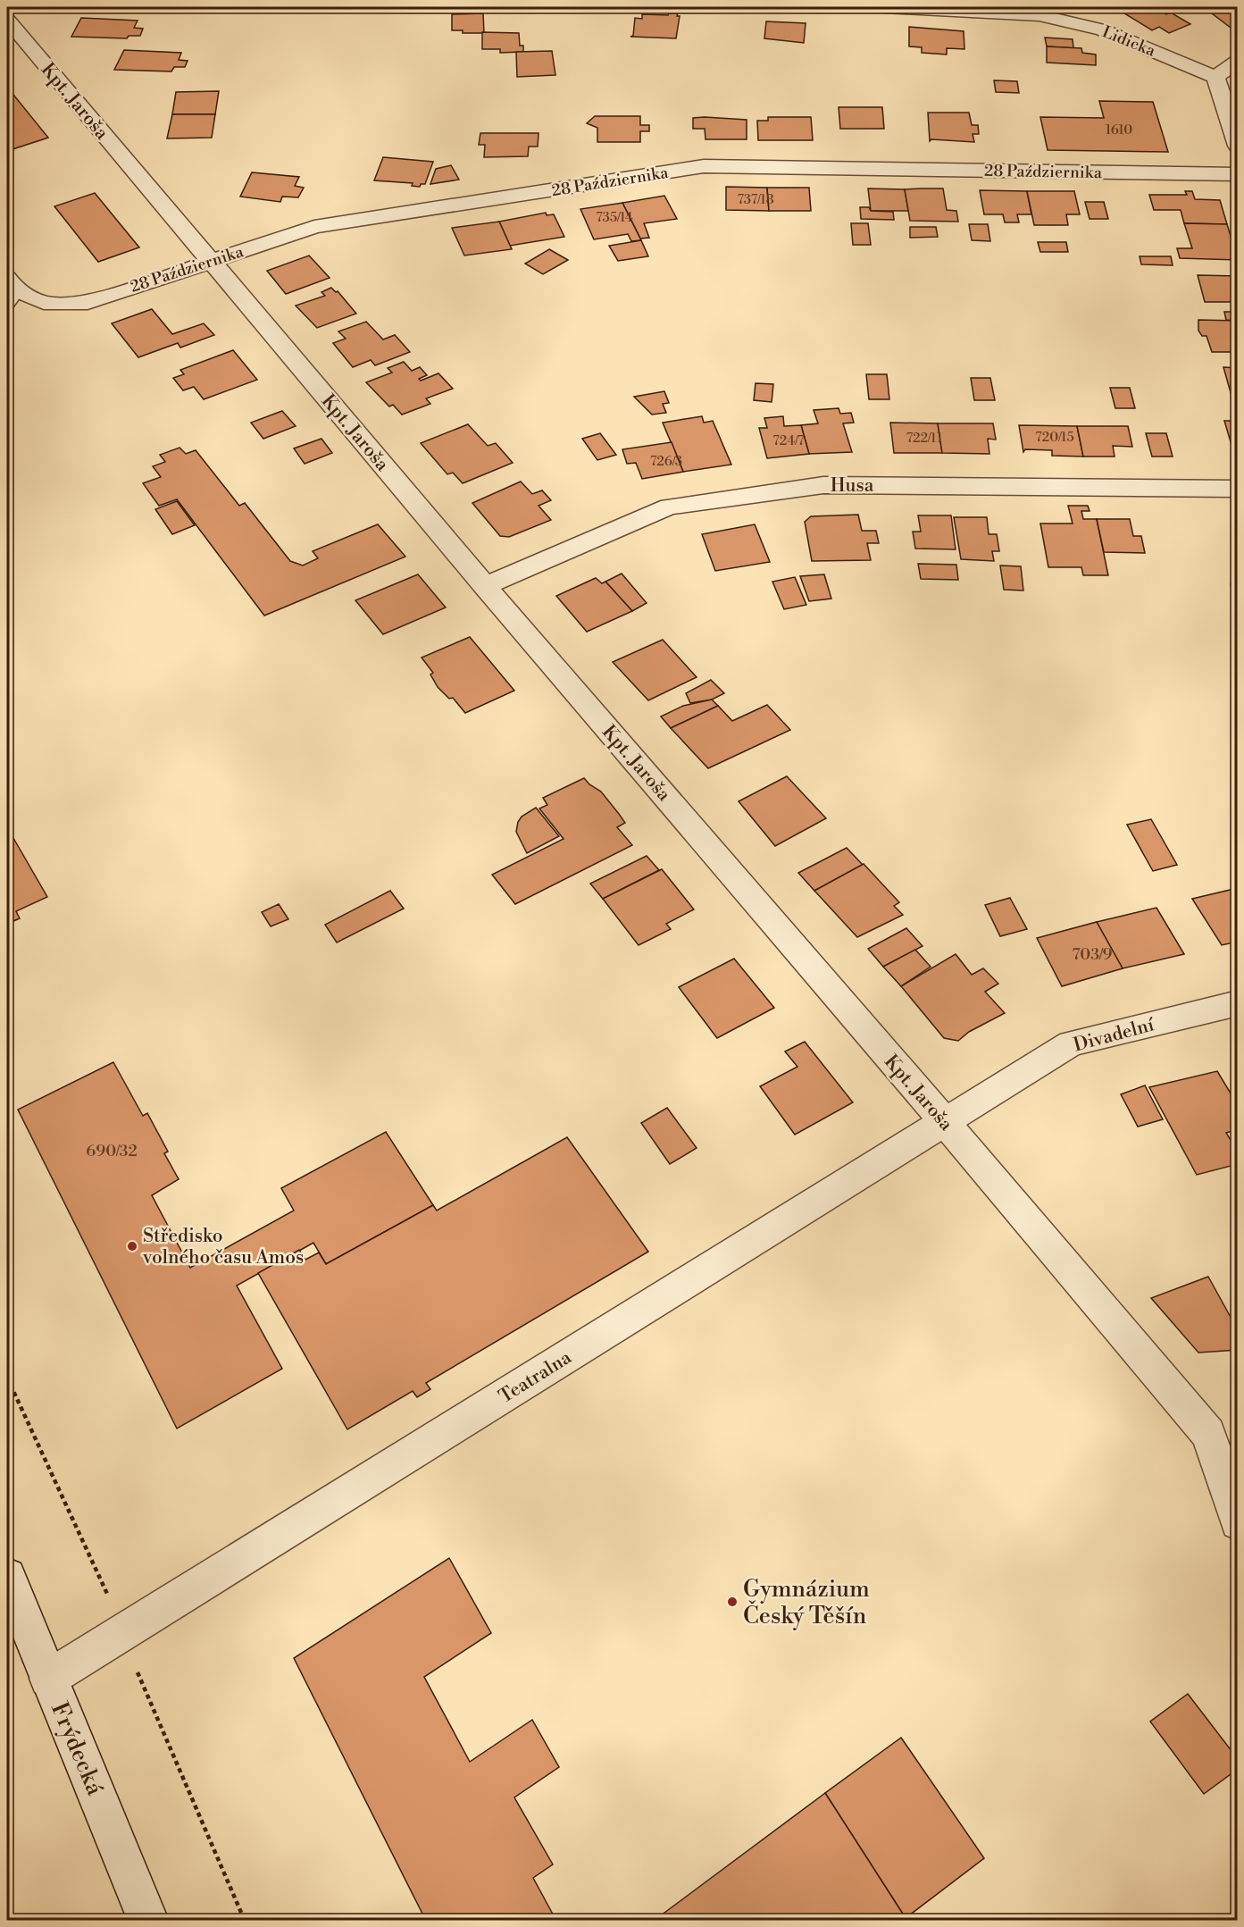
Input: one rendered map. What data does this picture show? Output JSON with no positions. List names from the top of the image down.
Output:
{
  "streets": {
    "street": [
      "Lidicka",
      "Kpt. Jaroša",
      "28 Października",
      "Husa",
      "Divadelní",
      "Teatralna",
      "Frýdecká"
    ]
  },
  "crossings": [
    ["Kpt. Jaroša", "28 Października"],
    ["Kpt. Jaroša", "Husa"],
    ["Kpt. Jaroša", "Divadelní"],
    ["Kpt. Jaroša", "Teatralna"],
    ["Divadelní", "Teatralna"]
  ],
  "places": ["Středisko volného času Amos", "Gymnázium Český Těšín"],
  "house_numbers": [
    "1610",
    "737/18",
    "735/14",
    "720/15",
    "722/11",
    "724/7",
    "726/3",
    "703/9",
    "690/32"
  ]
}
